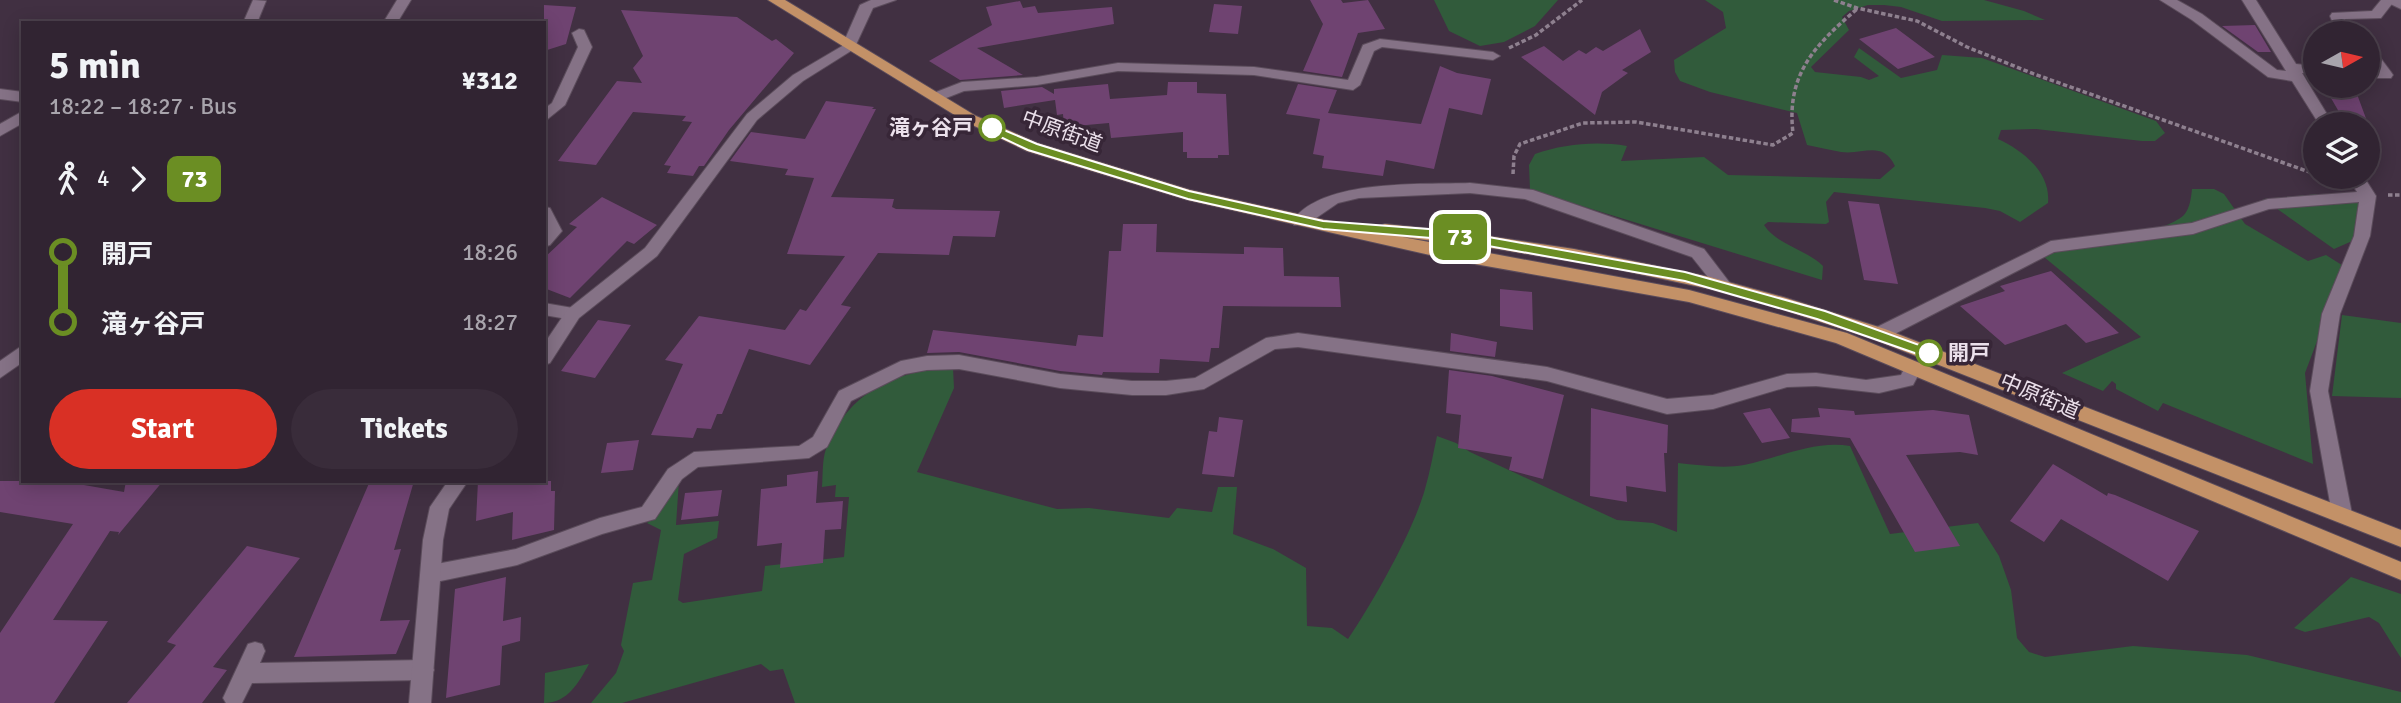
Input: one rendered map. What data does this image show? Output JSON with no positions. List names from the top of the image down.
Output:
{
  "streets": {
    "main road": ["中原街道"]
  },
  "places": ["滝ヶ谷戸", "開戸"],
  "lines": ["bus line 73"],
  "north": "right",
  "page": {
    "on_map": "73",
    "heading": ["5 min", "18:22 – 18:27 · Bus", "¥312"],
    "legs": ["4", "73"],
    "list": [
      {
        "name": "開戸",
        "value": "18:26"
      },
      {
        "name": "滝ヶ谷戸",
        "value": "18:27"
      }
    ],
    "buttons": ["Start", "Tickets"]
  }
}
